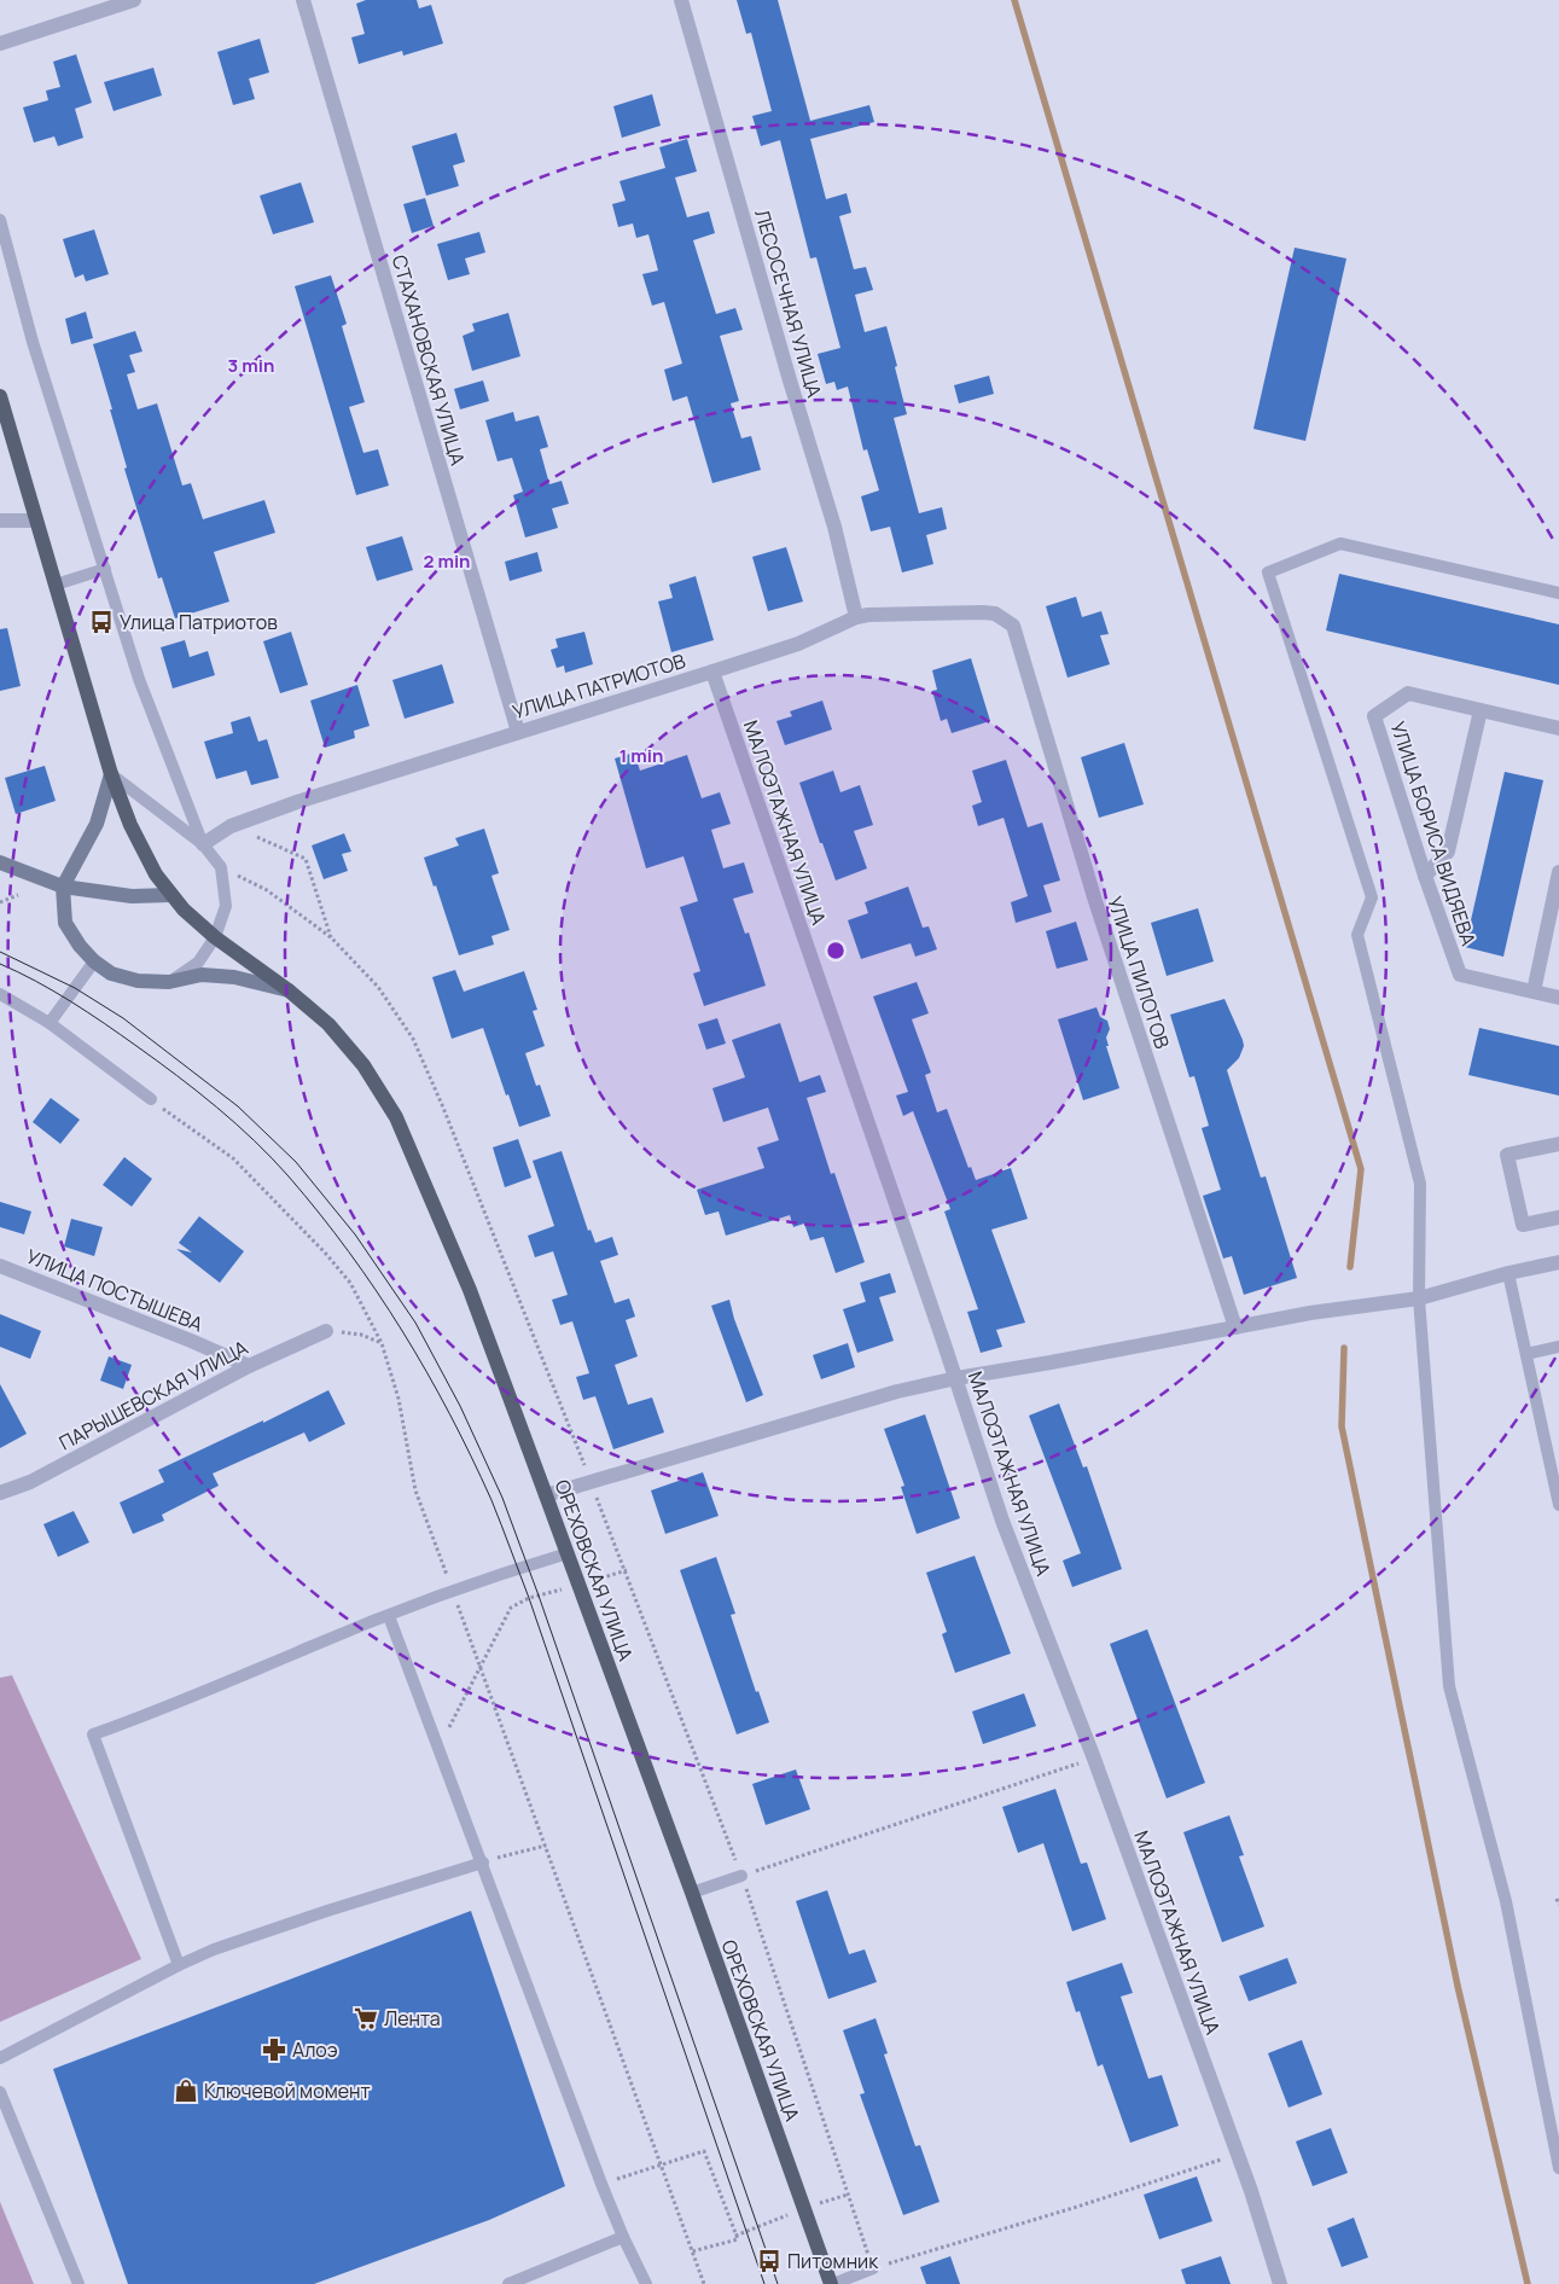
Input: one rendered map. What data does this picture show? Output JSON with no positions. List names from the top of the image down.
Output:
{
  "streets": {
    "main road": ["ОРЕХОВСКАЯ УЛИЦА"],
    "street": [
      "ЛЕСОСЕЧНАЯ УЛИЦА",
      "СТАХАНОВСКАЯ УЛИЦА",
      "УЛИЦА ПАТРИОТОВ",
      "МАЛОЭТАЖНАЯ УЛИЦА",
      "УЛИЦА БОРИСА ВИДЯЕВА",
      "УЛИЦА ПИЛОТОВ",
      "УЛИЦА ПОСТЫШЕВА",
      "ПАРЫШЕВСКАЯ УЛИЦА"
    ]
  },
  "crossings": [
    ["ЛЕСОСЕЧНАЯ УЛИЦА", "УЛИЦА ПАТРИОТОВ"],
    ["СТАХАНОВСКАЯ УЛИЦА", "УЛИЦА ПАТРИОТОВ"],
    ["УЛИЦА ПАТРИОТОВ", "МАЛОЭТАЖНАЯ УЛИЦА"],
    ["УЛИЦА ПАТРИОТОВ", "УЛИЦА ПИЛОТОВ"],
    ["УЛИЦА ПОСТЫШЕВА", "ПАРЫШЕВСКАЯ УЛИЦА"]
  ],
  "places": {
    "bus stop": ["Улица Патриотов", "Питомник"],
    "supermarket": ["Лента"],
    "pharmacy": ["Алоэ"],
    "shop": ["Ключевой момент"]
  },
  "rings": ["3 min", "2 min", "1 min"]
}
